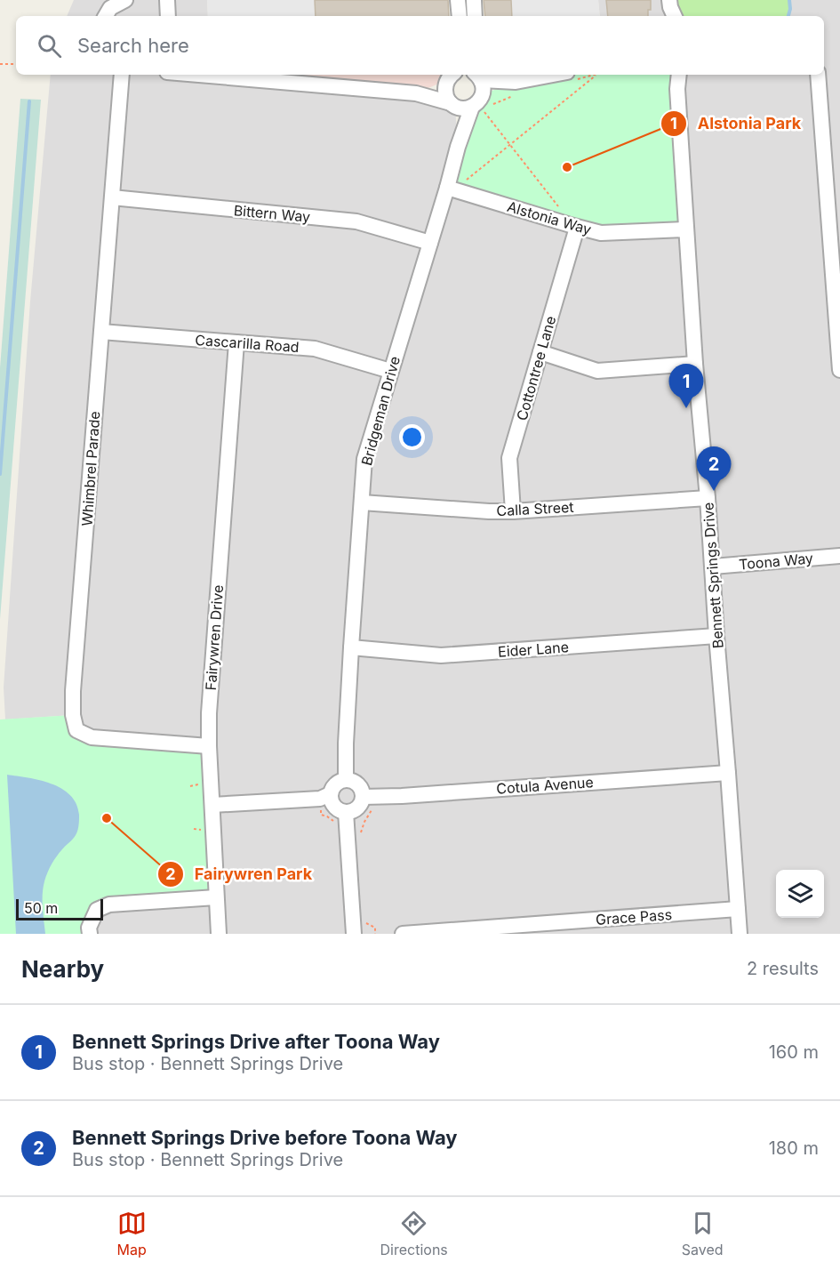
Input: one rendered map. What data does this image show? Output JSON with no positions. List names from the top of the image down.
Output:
{
  "streets": {
    "street": [
      "Bittern Way",
      "Alstonia Way",
      "Cascarilla Road",
      "Cottontree Lane",
      "Bridgeman Drive",
      "Whimbrel Parade",
      "Calla Street",
      "Toona Way",
      "Bennett Springs Drive",
      "Fairywren Drive",
      "Eider Lane",
      "Cotula Avenue",
      "Grace Pass"
    ]
  },
  "crossings": [
    ["Bittern Way", "Bridgeman Drive"],
    ["Bittern Way", "Whimbrel Parade"],
    ["Alstonia Way", "Cottontree Lane"],
    ["Alstonia Way", "Bridgeman Drive"],
    ["Alstonia Way", "Bennett Springs Drive"],
    ["Cascarilla Road", "Bridgeman Drive"],
    ["Cascarilla Road", "Whimbrel Parade"],
    ["Cascarilla Road", "Fairywren Drive"],
    ["Cottontree Lane", "Calla Street"],
    ["Bridgeman Drive", "Calla Street"],
    ["Bridgeman Drive", "Eider Lane"],
    ["Bridgeman Drive", "Cotula Avenue"],
    ["Whimbrel Parade", "Fairywren Drive"],
    ["Calla Street", "Bennett Springs Drive"],
    ["Toona Way", "Bennett Springs Drive"],
    ["Bennett Springs Drive", "Eider Lane"],
    ["Bennett Springs Drive", "Cotula Avenue"],
    ["Bennett Springs Drive", "Grace Pass"]
  ],
  "places": ["Alstonia Park", "Fairywren Park"],
  "scale_bar": "50 m",
  "page": {
    "search": "Search here",
    "pins": ["1", "2"],
    "scale": "50 m",
    "heading": ["Nearby", "2 results"],
    "list": [
      {
        "mark": "1",
        "name": "Bennett Springs Drive after Toona Way",
        "note": "Bus stop · Bennett Springs Drive",
        "value": "160 m"
      },
      {
        "mark": "2",
        "name": "Bennett Springs Drive before Toona Way",
        "note": "Bus stop · Bennett Springs Drive",
        "value": "180 m"
      }
    ],
    "nav": ["Map", "Directions", "Saved"]
  }
}
